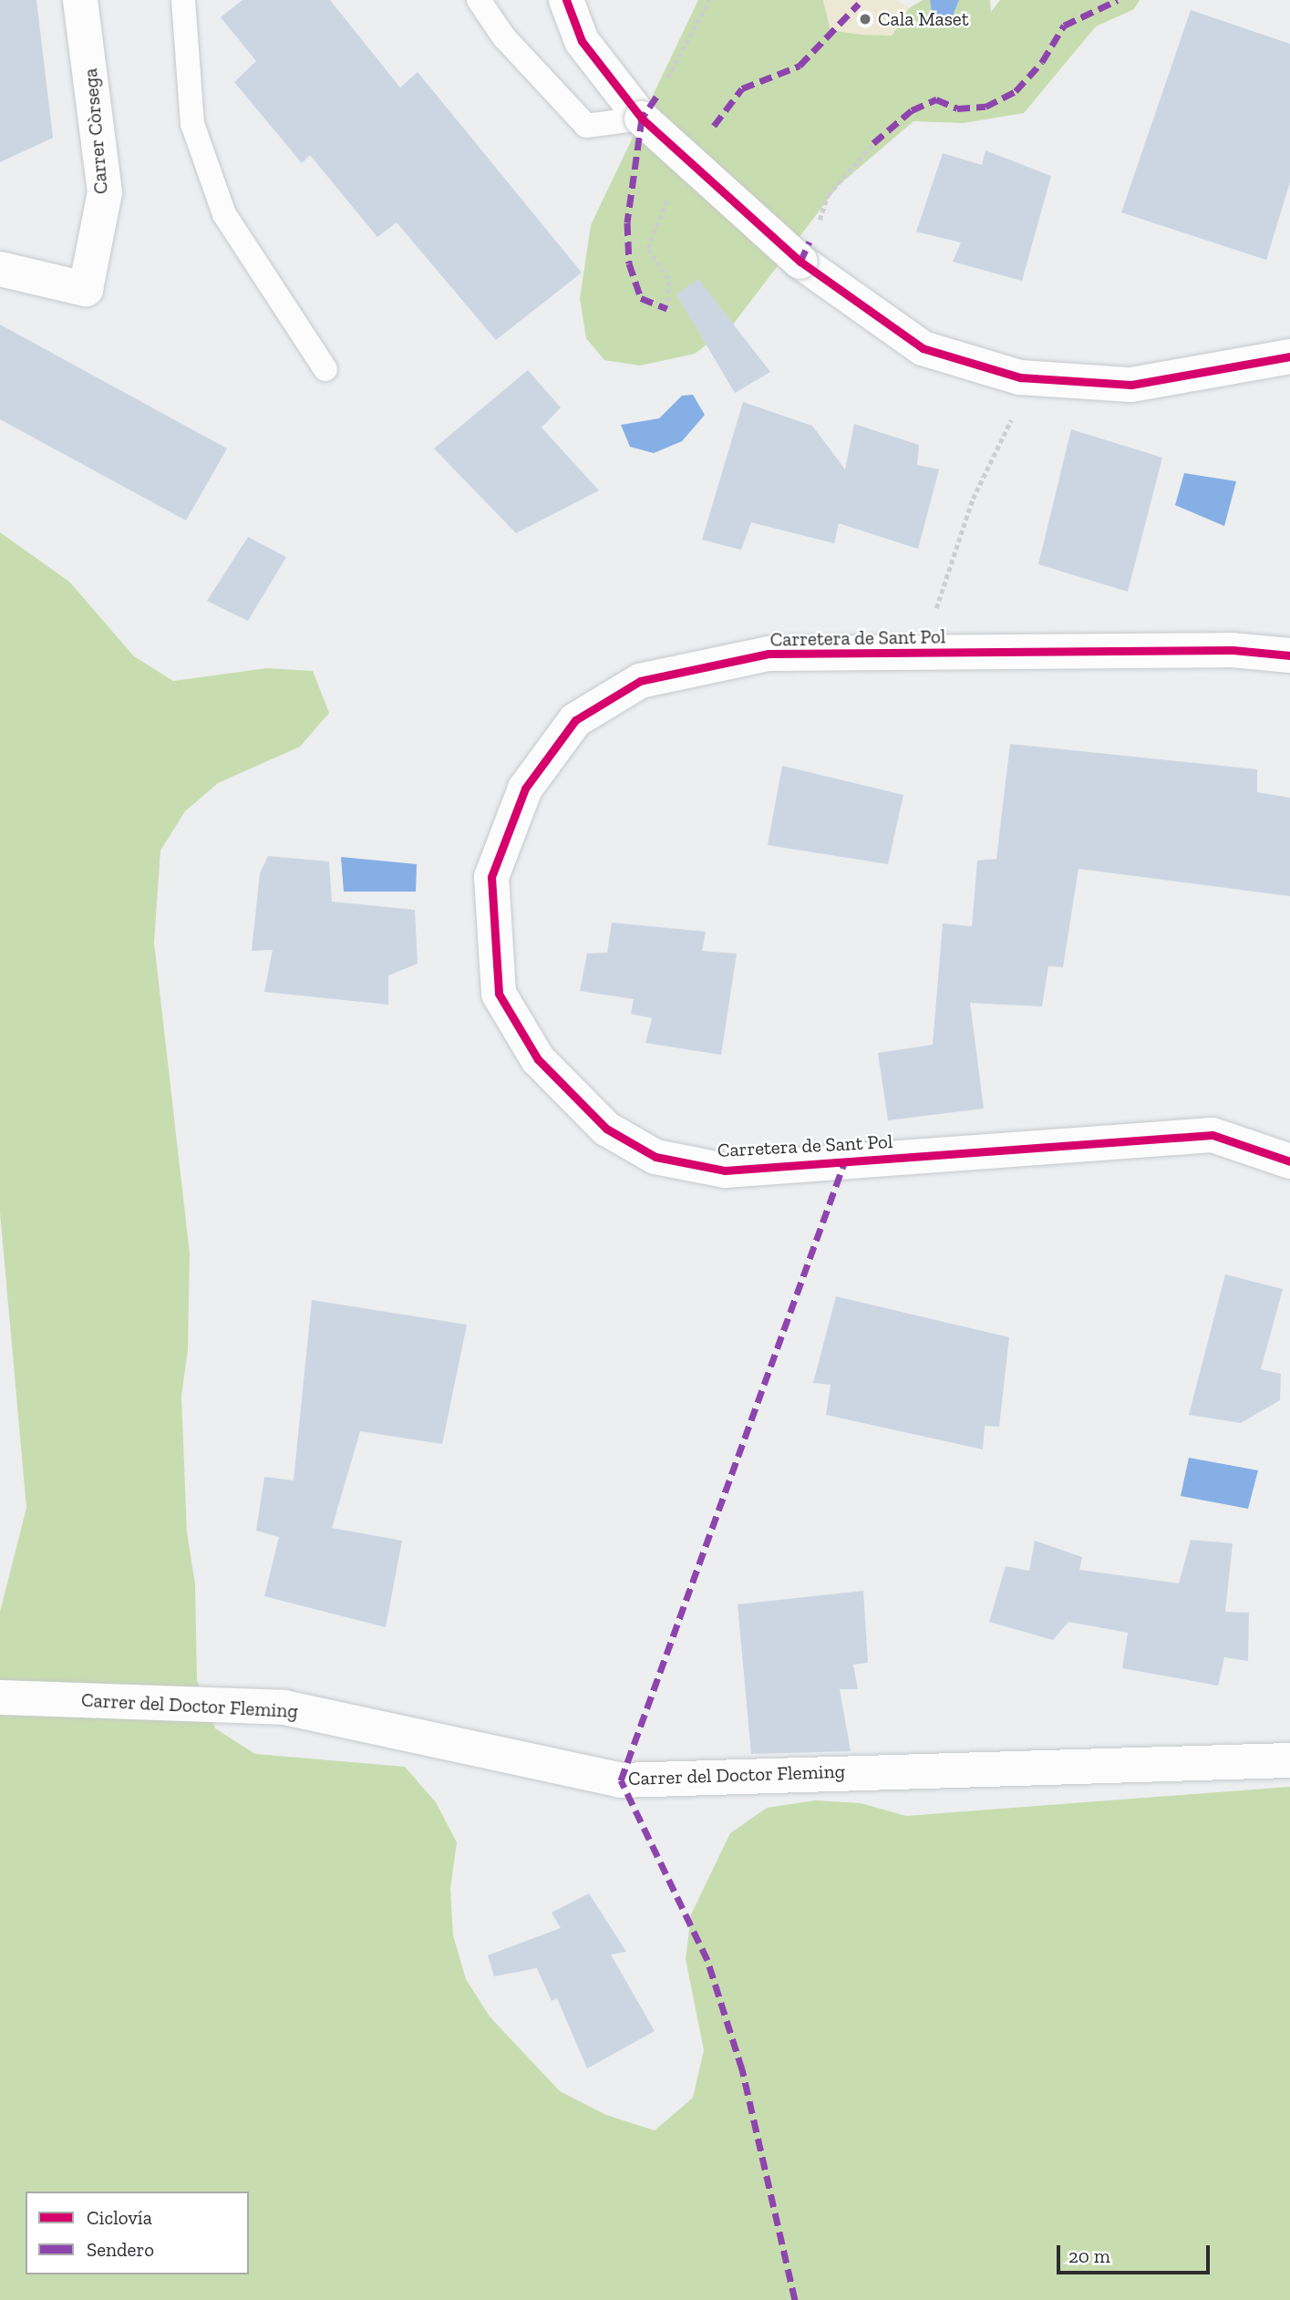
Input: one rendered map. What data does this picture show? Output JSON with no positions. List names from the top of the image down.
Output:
{
  "streets": {
    "street": ["Carrer Còrsega", "Carretera de Sant Pol", "Carrer del Doctor Fleming"]
  },
  "places": ["Cala Maset"],
  "legend": ["Ciclovía", "Sendero"],
  "scale_bar": "20 m"
}
